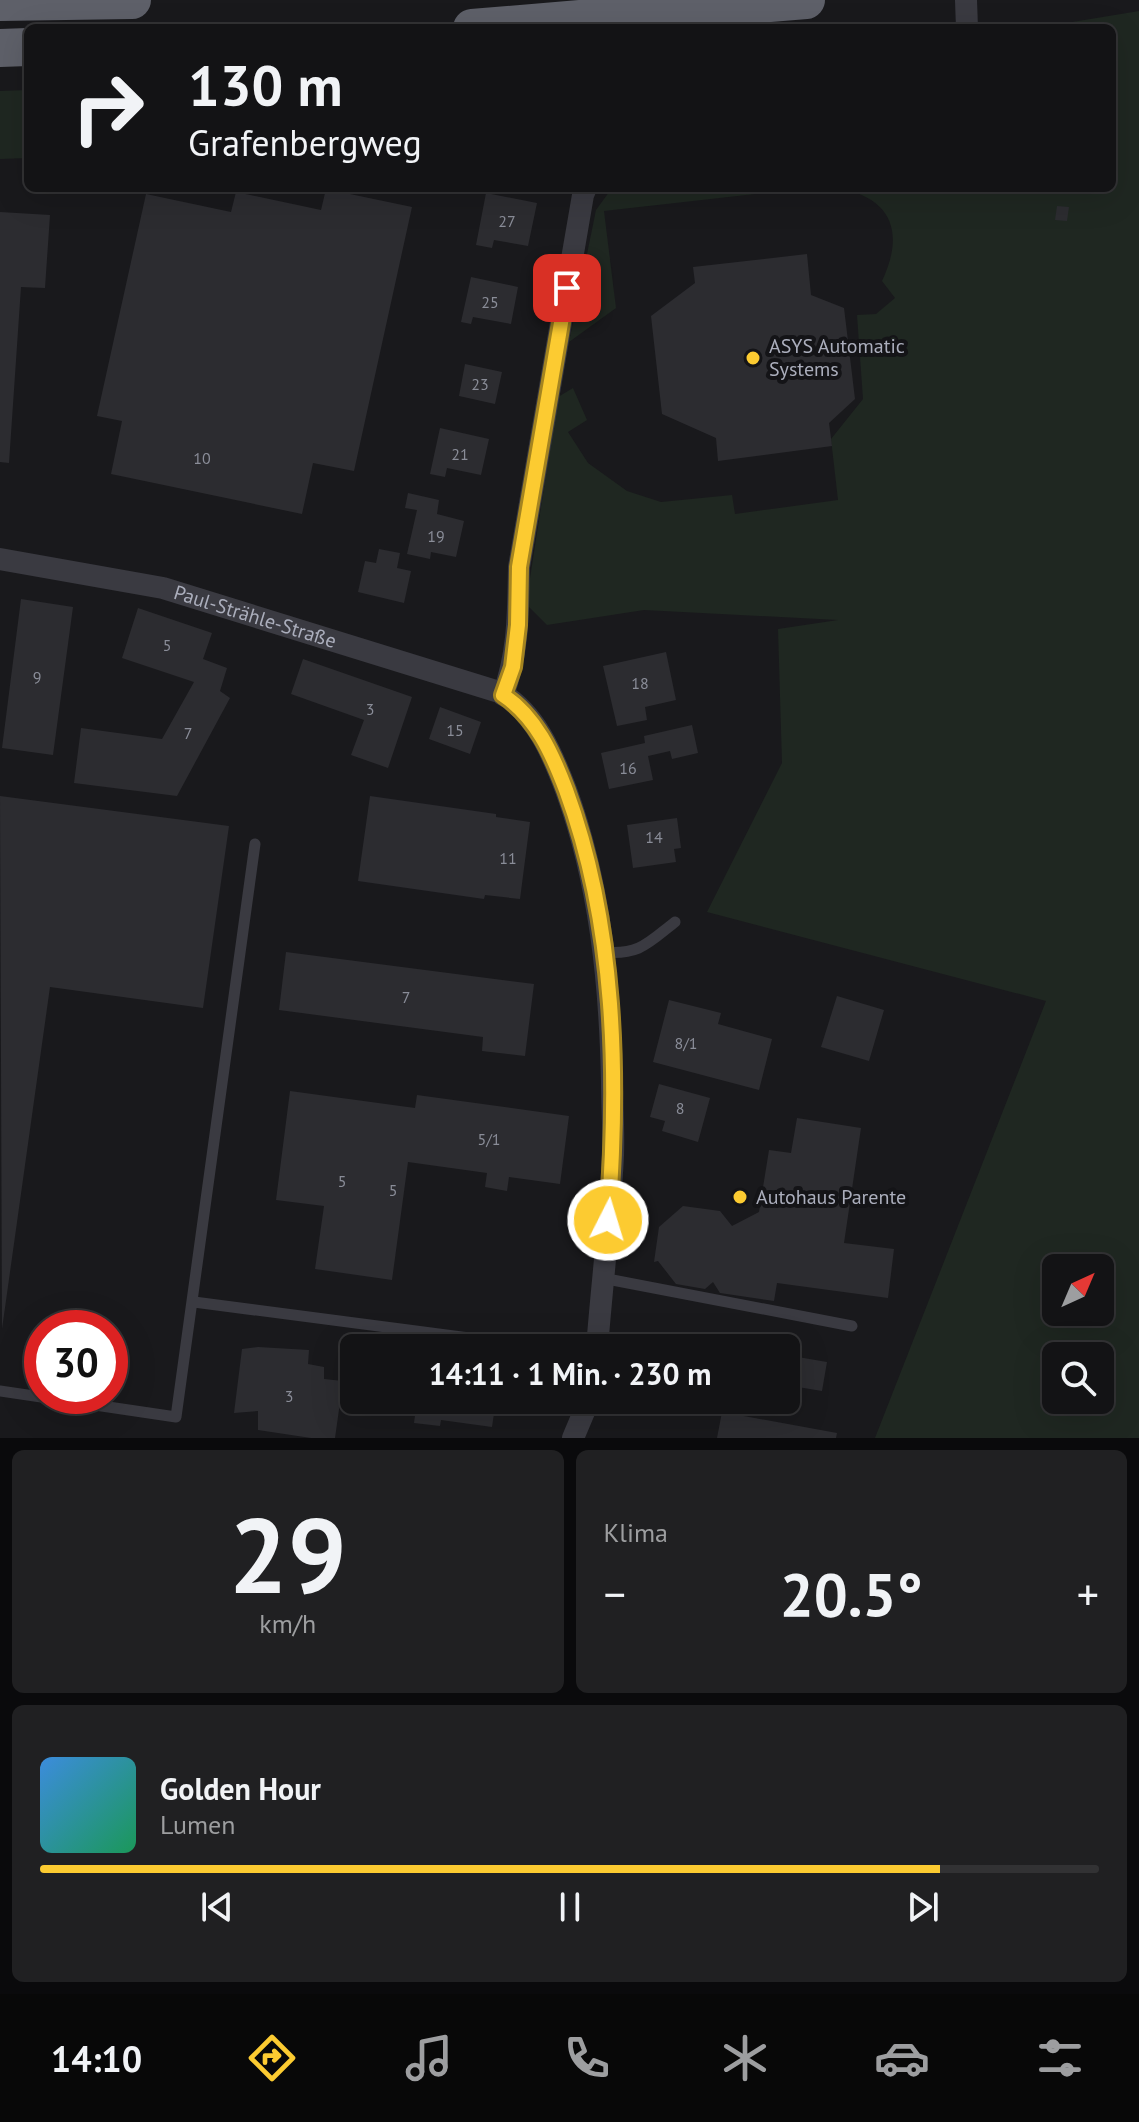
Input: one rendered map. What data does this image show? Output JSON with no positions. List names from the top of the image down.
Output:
{
  "streets": {
    "street": ["Paul-Strähle-Straße"]
  },
  "places": ["ASYS Automatic Systems", "Autohaus Parente"],
  "house_numbers": [
    "27",
    "25",
    "23",
    "21",
    "10",
    "19",
    "5",
    "9",
    "18",
    "3",
    "15",
    "7",
    "16",
    "14",
    "11",
    "7",
    "8/1",
    "8",
    "5/1",
    "5",
    "5",
    "3"
  ],
  "north": "top right",
  "page": {
    "turn": ["130 m", "Grafenbergweg"],
    "limit": "30",
    "trip": "14:11 · 1 Min. · 230 m",
    "tile": [
      ["29", "km/h"],
      "Klima"
    ],
    "heat": ["−", "20.5°", "+"],
    "song": ["Golden Hour", "Lumen"],
    "tabs": "14:10"
  }
}
